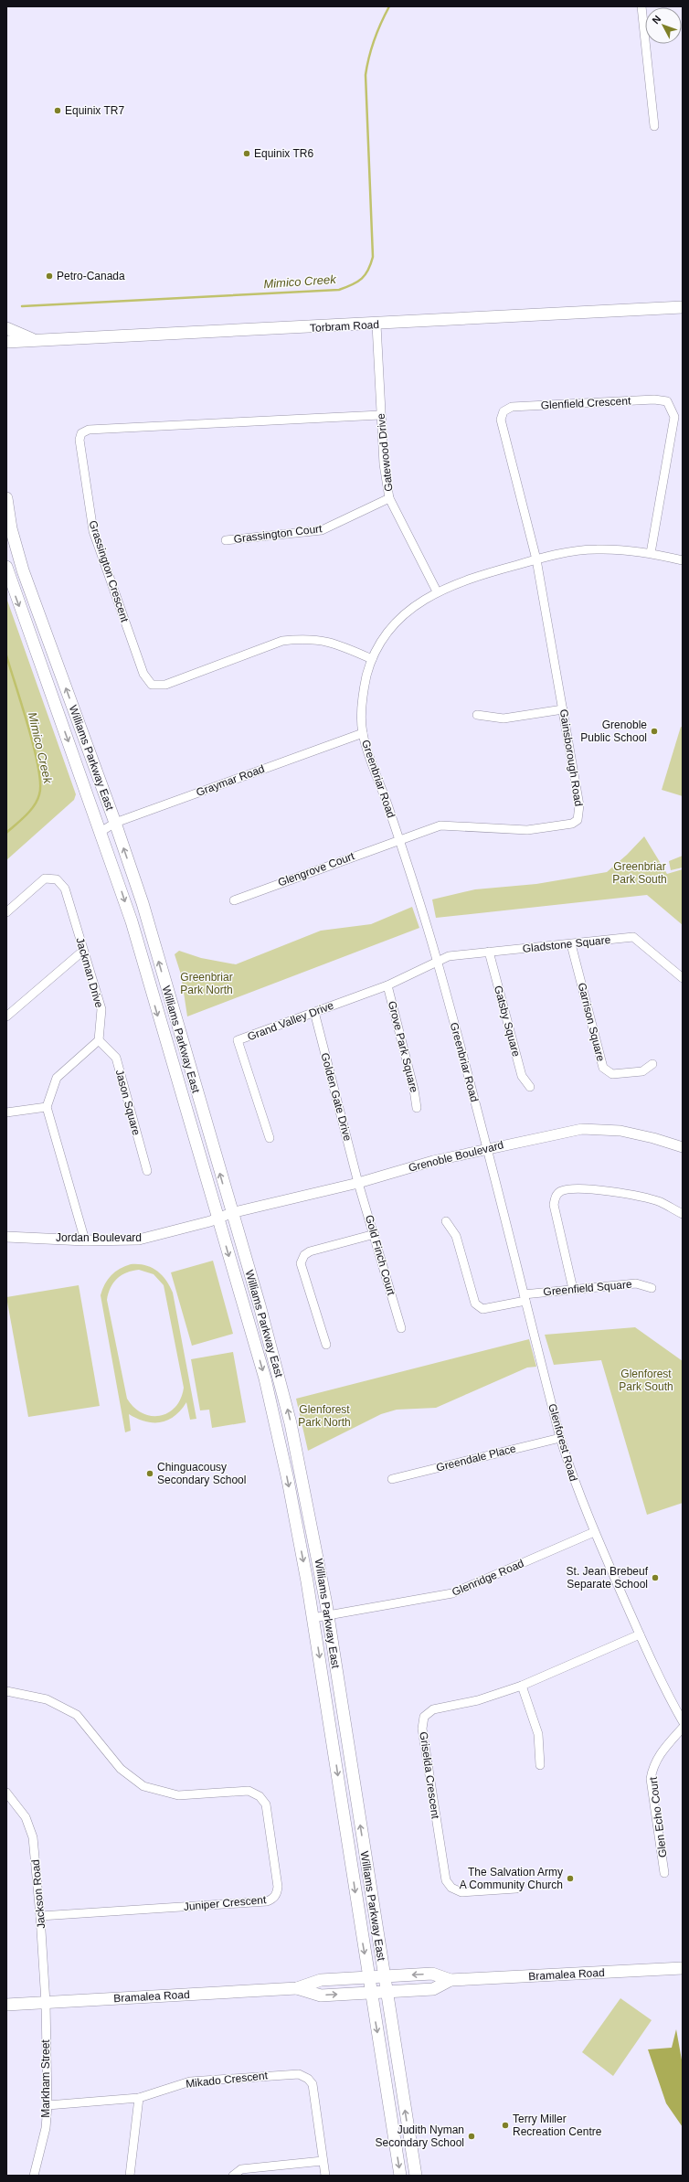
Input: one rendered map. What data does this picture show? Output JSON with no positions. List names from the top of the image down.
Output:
{
  "streets": {
    "main road": ["Torbram Road", "Williams Parkway East", "Bramalea Road"],
    "street": [
      "Glenfield Crescent",
      "Gatewood Drive",
      "Grassington Court",
      "Grassington Crescent",
      "Gainsborough Road",
      "Greenbriar Road",
      "Graymar Road",
      "Glengrove Court",
      "Gladstone Square",
      "Jackman Drive",
      "Grand Valley Drive",
      "Gatsby Square",
      "Garrison Square",
      "Grove Park Square",
      "Golden Gate Drive",
      "Jason Square",
      "Grenoble Boulevard",
      "Jordan Boulevard",
      "Gold Finch Court",
      "Greenfield Square",
      "Glenforest Road",
      "Greendale Place",
      "Glenridge Road",
      "Griselda Crescent",
      "Glen Echo Court",
      "Jackson Road",
      "Juniper Crescent",
      "Markham Street",
      "Mikado Crescent"
    ]
  },
  "crossings": [
    ["Torbram Road", "Gatewood Drive"],
    ["Glenfield Crescent", "Gainsborough Road"],
    ["Glenfield Crescent", "Greenbriar Road"],
    ["Gatewood Drive", "Grassington Court"],
    ["Gatewood Drive", "Grassington Crescent"],
    ["Gatewood Drive", "Greenbriar Road"],
    ["Grassington Crescent", "Greenbriar Road"],
    ["Williams Parkway East", "Graymar Road"],
    ["Williams Parkway East", "Grenoble Boulevard"],
    ["Williams Parkway East", "Jordan Boulevard"],
    ["Williams Parkway East", "Glenridge Road"],
    ["Williams Parkway East", "Bramalea Road"],
    ["Gainsborough Road", "Greenbriar Road"],
    ["Gainsborough Road", "Glengrove Court"],
    ["Greenbriar Road", "Graymar Road"],
    ["Greenbriar Road", "Glengrove Court"],
    ["Greenbriar Road", "Gladstone Square"],
    ["Greenbriar Road", "Grand Valley Drive"],
    ["Greenbriar Road", "Grenoble Boulevard"],
    ["Greenbriar Road", "Glenforest Road"],
    ["Gladstone Square", "Grand Valley Drive"],
    ["Gladstone Square", "Gatsby Square"],
    ["Gladstone Square", "Garrison Square"],
    ["Jackman Drive", "Jason Square"],
    ["Grand Valley Drive", "Grove Park Square"],
    ["Grand Valley Drive", "Golden Gate Drive"],
    ["Golden Gate Drive", "Grenoble Boulevard"],
    ["Golden Gate Drive", "Gold Finch Court"],
    ["Grenoble Boulevard", "Jordan Boulevard"],
    ["Grenoble Boulevard", "Gold Finch Court"],
    ["Grenoble Boulevard", "Glenforest Road"],
    ["Greenfield Square", "Glenforest Road"],
    ["Glenforest Road", "Greendale Place"],
    ["Glenforest Road", "Glenridge Road"],
    ["Glenforest Road", "Griselda Crescent"],
    ["Jackson Road", "Juniper Crescent"],
    ["Jackson Road", "Bramalea Road"],
    ["Jackson Road", "Markham Street"],
    ["Bramalea Road", "Markham Street"],
    ["Markham Street", "Mikado Crescent"]
  ],
  "water": ["Mimico Creek"],
  "parks": [
    "Greenbriar Park South",
    "Greenbriar Park North",
    "Glenforest Park South",
    "Glenforest Park North"
  ],
  "places": [
    "Equinix TR7",
    "Equinix TR6",
    "Petro-Canada",
    "Grenoble Public School",
    "Chinguacousy Secondary School",
    "St. Jean Brebeuf Separate School",
    "The Salvation Army A Community Church",
    "Terry Miller Recreation Centre",
    "Judith Nyman Secondary School"
  ],
  "north": "top left"
}
